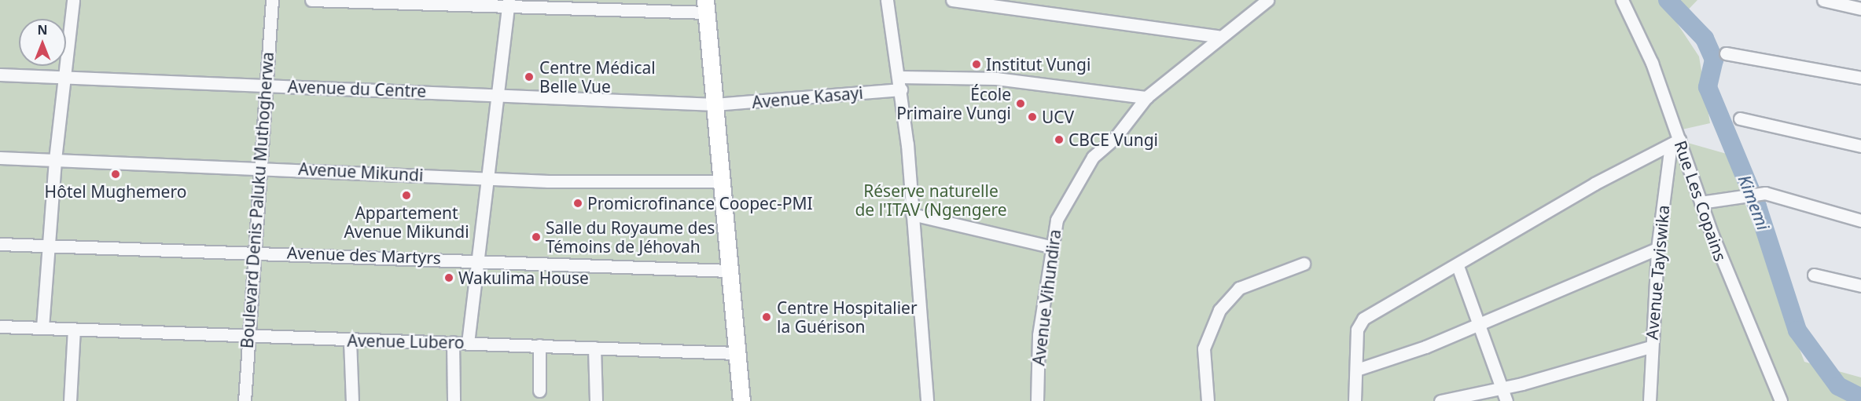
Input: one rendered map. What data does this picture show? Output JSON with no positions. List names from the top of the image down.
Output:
{
  "streets": {
    "street": [
      "Avenue du Centre",
      "Avenue Kasayi",
      "Avenue Mikundi",
      "Boulevard Denis Paluku Muthogherwa",
      "Rue Les Copains",
      "Avenue des Martyrs",
      "Avenue Tayiswika",
      "Avenue Vihundira",
      "Avenue Lubero"
    ]
  },
  "crossings": [
    ["Avenue du Centre", "Avenue Kasayi"],
    ["Avenue du Centre", "Boulevard Denis Paluku Muthogherwa"],
    ["Avenue Kasayi", "Avenue Vihundira"],
    ["Avenue Mikundi", "Boulevard Denis Paluku Muthogherwa"],
    ["Boulevard Denis Paluku Muthogherwa", "Avenue des Martyrs"],
    ["Boulevard Denis Paluku Muthogherwa", "Avenue Lubero"],
    ["Rue Les Copains", "Avenue Tayiswika"]
  ],
  "water": ["Kimemi"],
  "parks": ["Réserve naturelle de l'ITAV (Ngengere"],
  "places": [
    "Institut Vungi",
    "Centre Médical Belle Vue",
    "École Primaire Vungi",
    "UCV",
    "CBCE Vungi",
    "Hôtel Mughemero",
    "Appartement Avenue Mikundi",
    "Promicrofinance Coopec-PMI",
    "Salle du Royaume des Témoins de Jéhovah",
    "Wakulima House",
    "Centre Hospitalier la Guérison"
  ],
  "north": "top"
}
